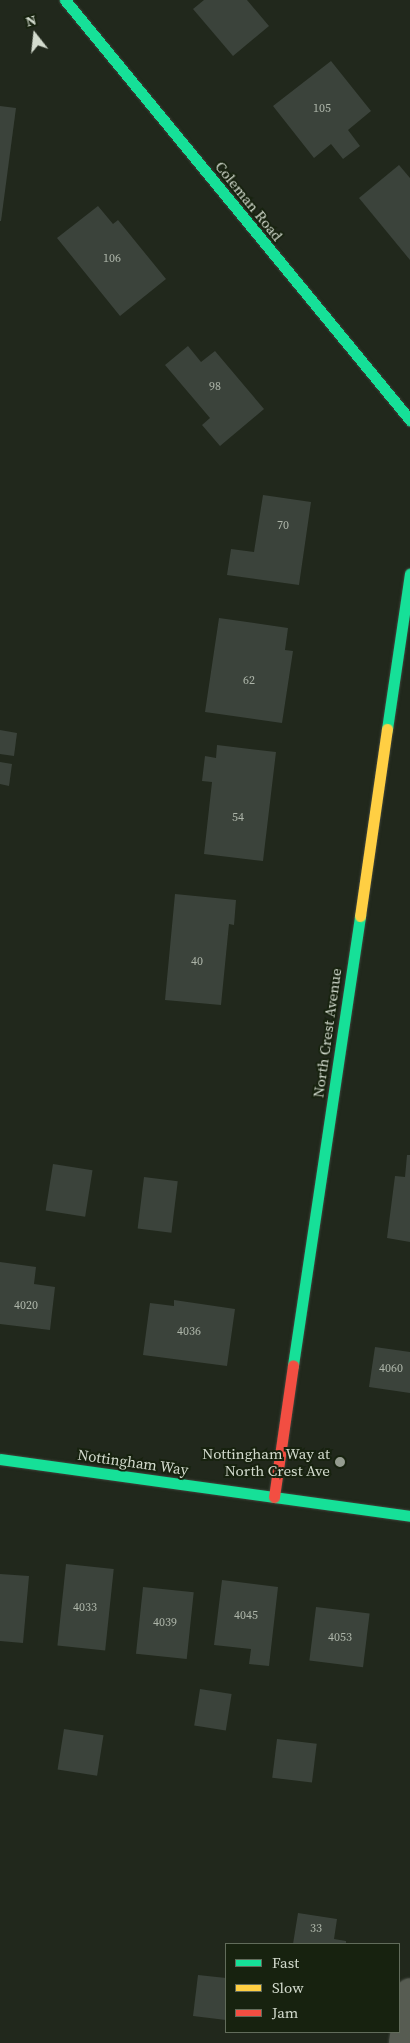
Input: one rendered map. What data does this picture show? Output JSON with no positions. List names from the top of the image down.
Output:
{
  "streets": {
    "street": ["Coleman Road", "North Crest Avenue", "Nottingham Way"]
  },
  "crossings": [
    ["North Crest Avenue", "Nottingham Way"]
  ],
  "places": ["Nottingham Way at North Crest Ave"],
  "house_numbers": [
    "105",
    "106",
    "98",
    "70",
    "62",
    "54",
    "40",
    "4020",
    "4036",
    "4060",
    "4033",
    "4045",
    "4039",
    "4053",
    "33"
  ],
  "legend": ["Fast", "Slow", "Jam"],
  "north": "top"
}
